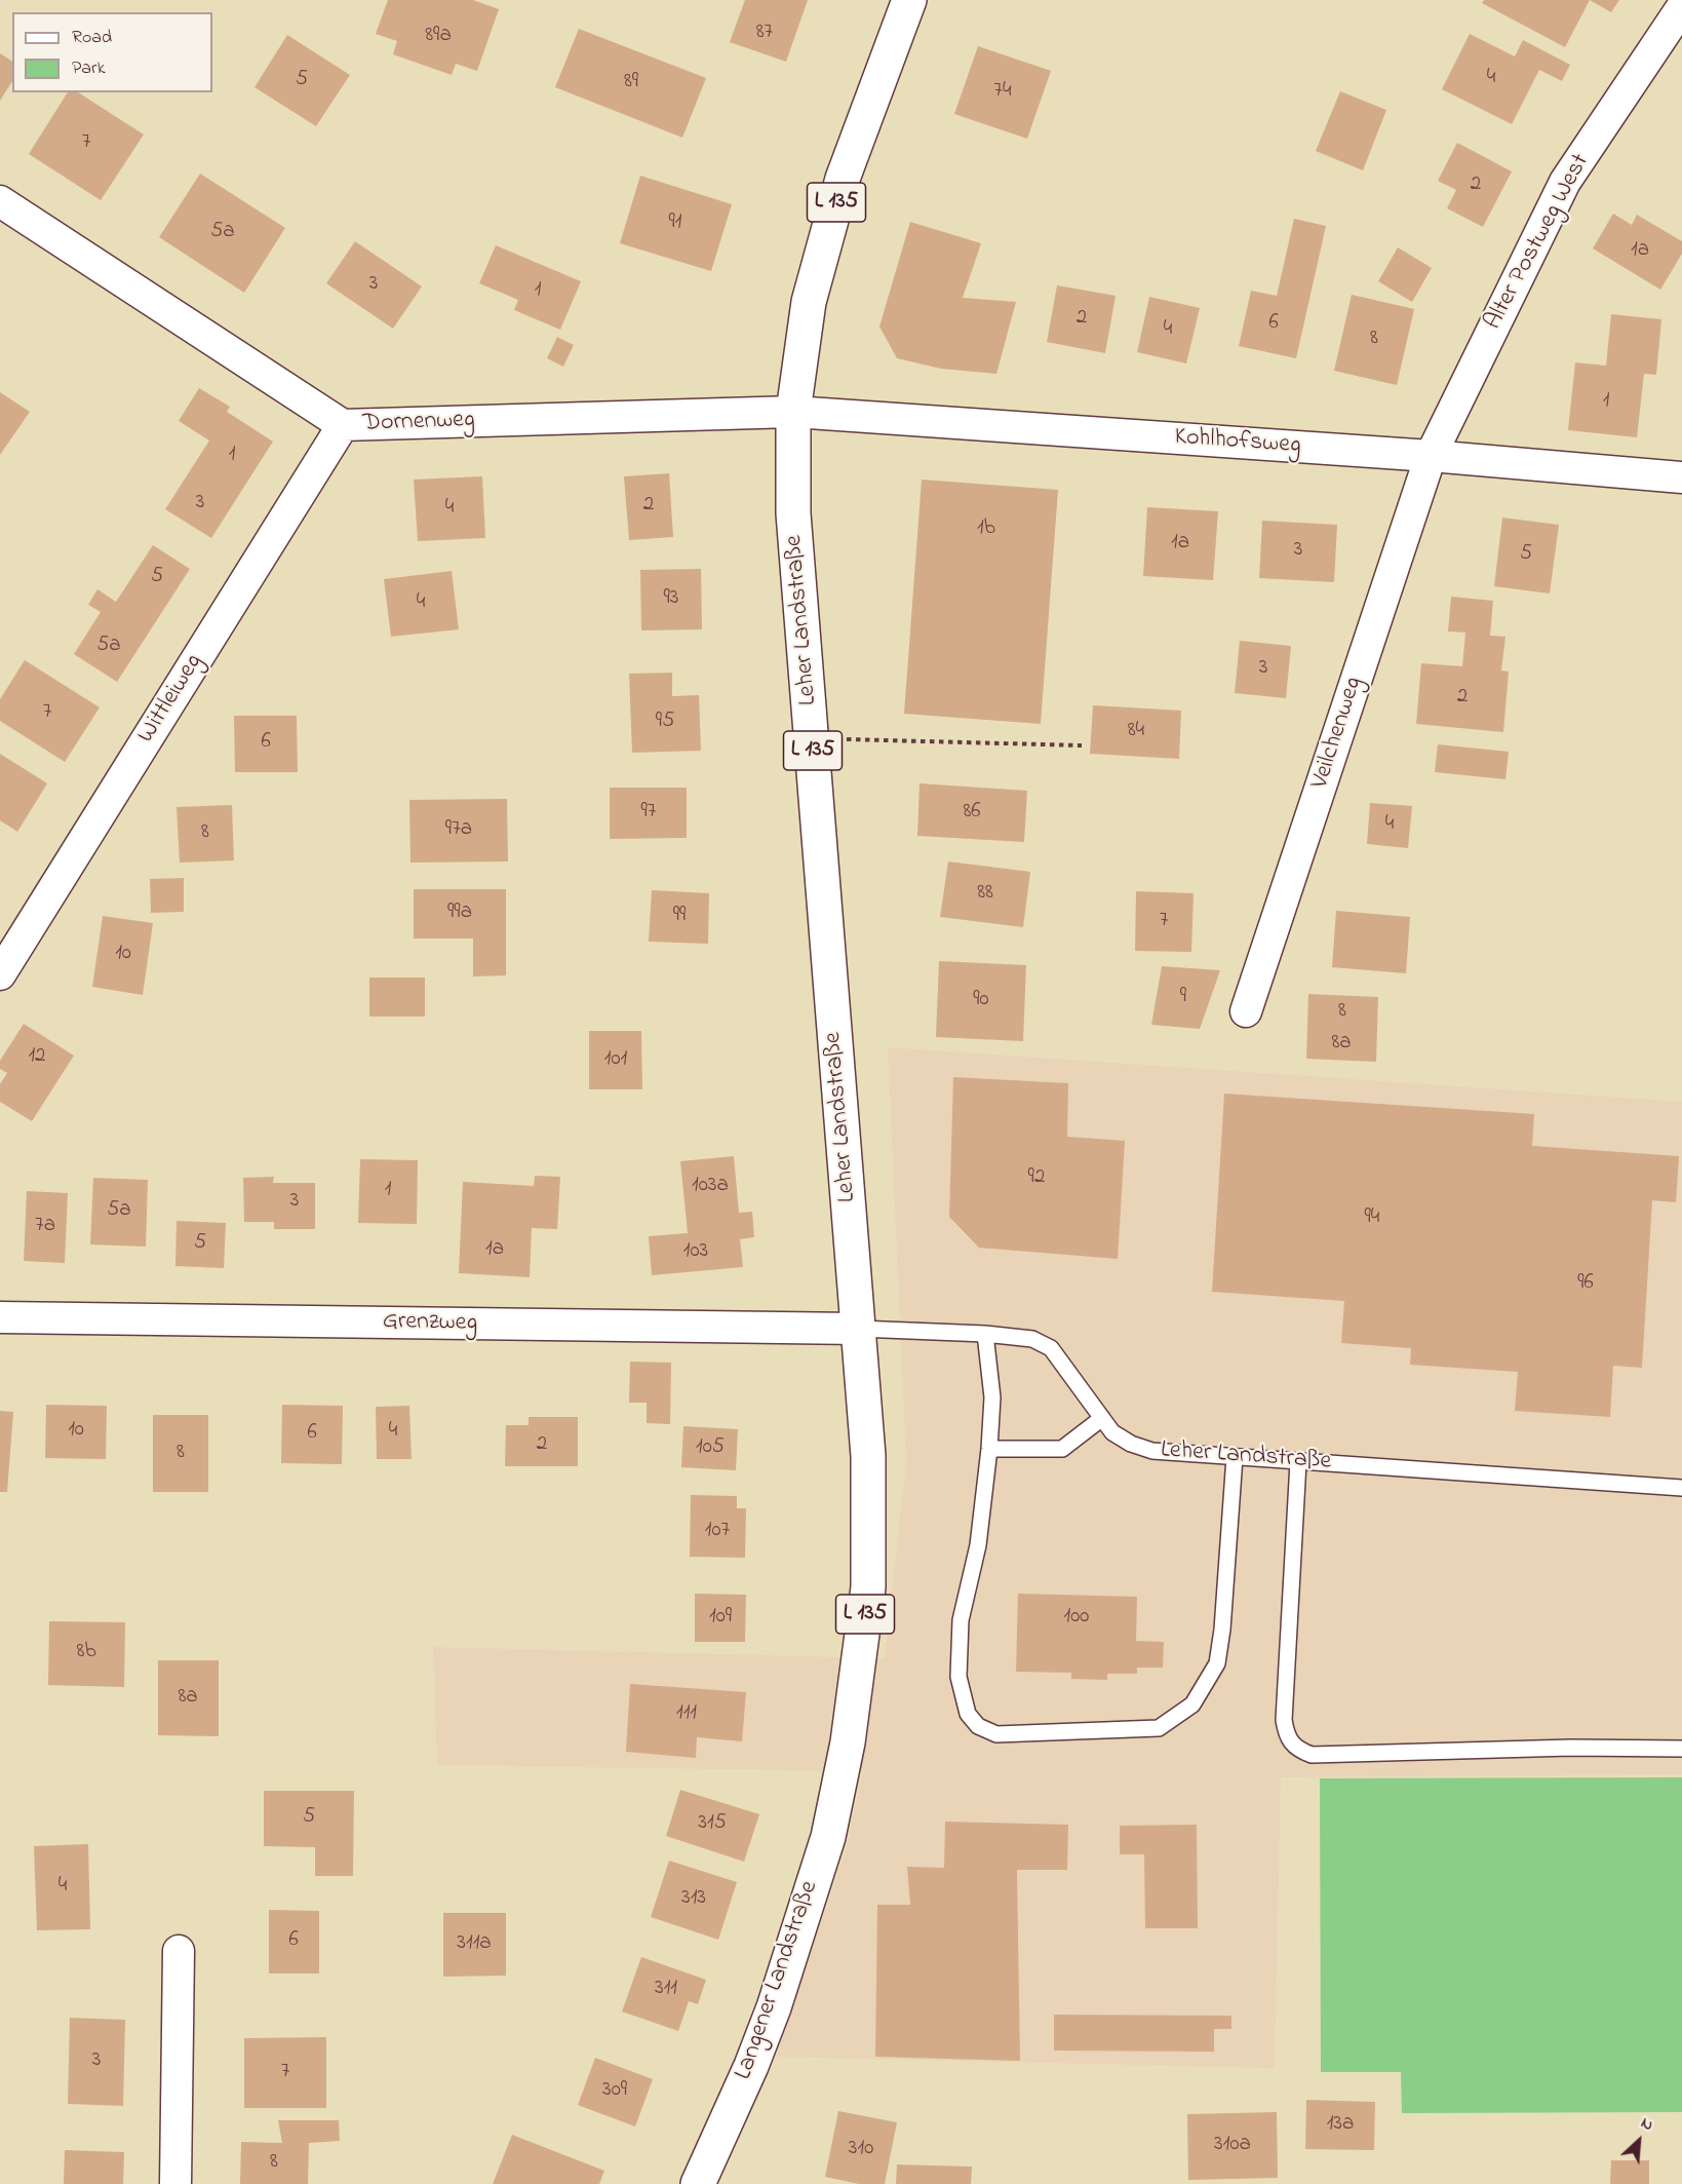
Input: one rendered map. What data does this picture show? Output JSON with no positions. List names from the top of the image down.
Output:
{
  "streets": {
    "main road": ["L 135", "Leher Landstraße", "Langener Landstraße"],
    "street": [
      "Alter Postweg West",
      "Dornenweg",
      "Kohlhofsweg",
      "Wittleiweg",
      "Veilchenweg",
      "Grenzweg"
    ]
  },
  "crossings": [
    ["Alter Postweg West", "Kohlhofsweg"],
    ["Alter Postweg West", "Veilchenweg"],
    ["Dornenweg", "Kohlhofsweg"],
    ["Dornenweg", "Leher Landstraße"],
    ["Dornenweg", "Wittleiweg"],
    ["Kohlhofsweg", "Leher Landstraße"],
    ["Kohlhofsweg", "Veilchenweg"],
    ["Leher Landstraße", "Grenzweg"],
    ["Leher Landstraße", "Langener Landstraße"]
  ],
  "house_numbers": [
    "87",
    "89a",
    "4",
    "5",
    "89",
    "74",
    "7",
    "2",
    "91",
    "5a",
    "1a",
    "3",
    "1",
    "2",
    "6",
    "4",
    "8",
    "1",
    "1",
    "3",
    "2",
    "4",
    "1b",
    "1a",
    "3",
    "5",
    "5",
    "93",
    "4",
    "5a",
    "3",
    "2",
    "7",
    "95",
    "84",
    "6",
    "97",
    "86",
    "4",
    "97a",
    "8",
    "88",
    "99a",
    "99",
    "7",
    "10",
    "9",
    "90",
    "8",
    "8a",
    "12",
    "101",
    "92",
    "103a",
    "1",
    "3",
    "5a",
    "94",
    "7a",
    "5",
    "1a",
    "103",
    "96",
    "10",
    "4",
    "6",
    "2",
    "105",
    "8",
    "107",
    "109",
    "100",
    "8b",
    "8a",
    "111",
    "5",
    "315",
    "4",
    "313",
    "6",
    "311a",
    "311",
    "3",
    "7",
    "309",
    "13a",
    "310a",
    "310",
    "8"
  ],
  "legend": ["Road", "Park"],
  "north": "top right"
}
